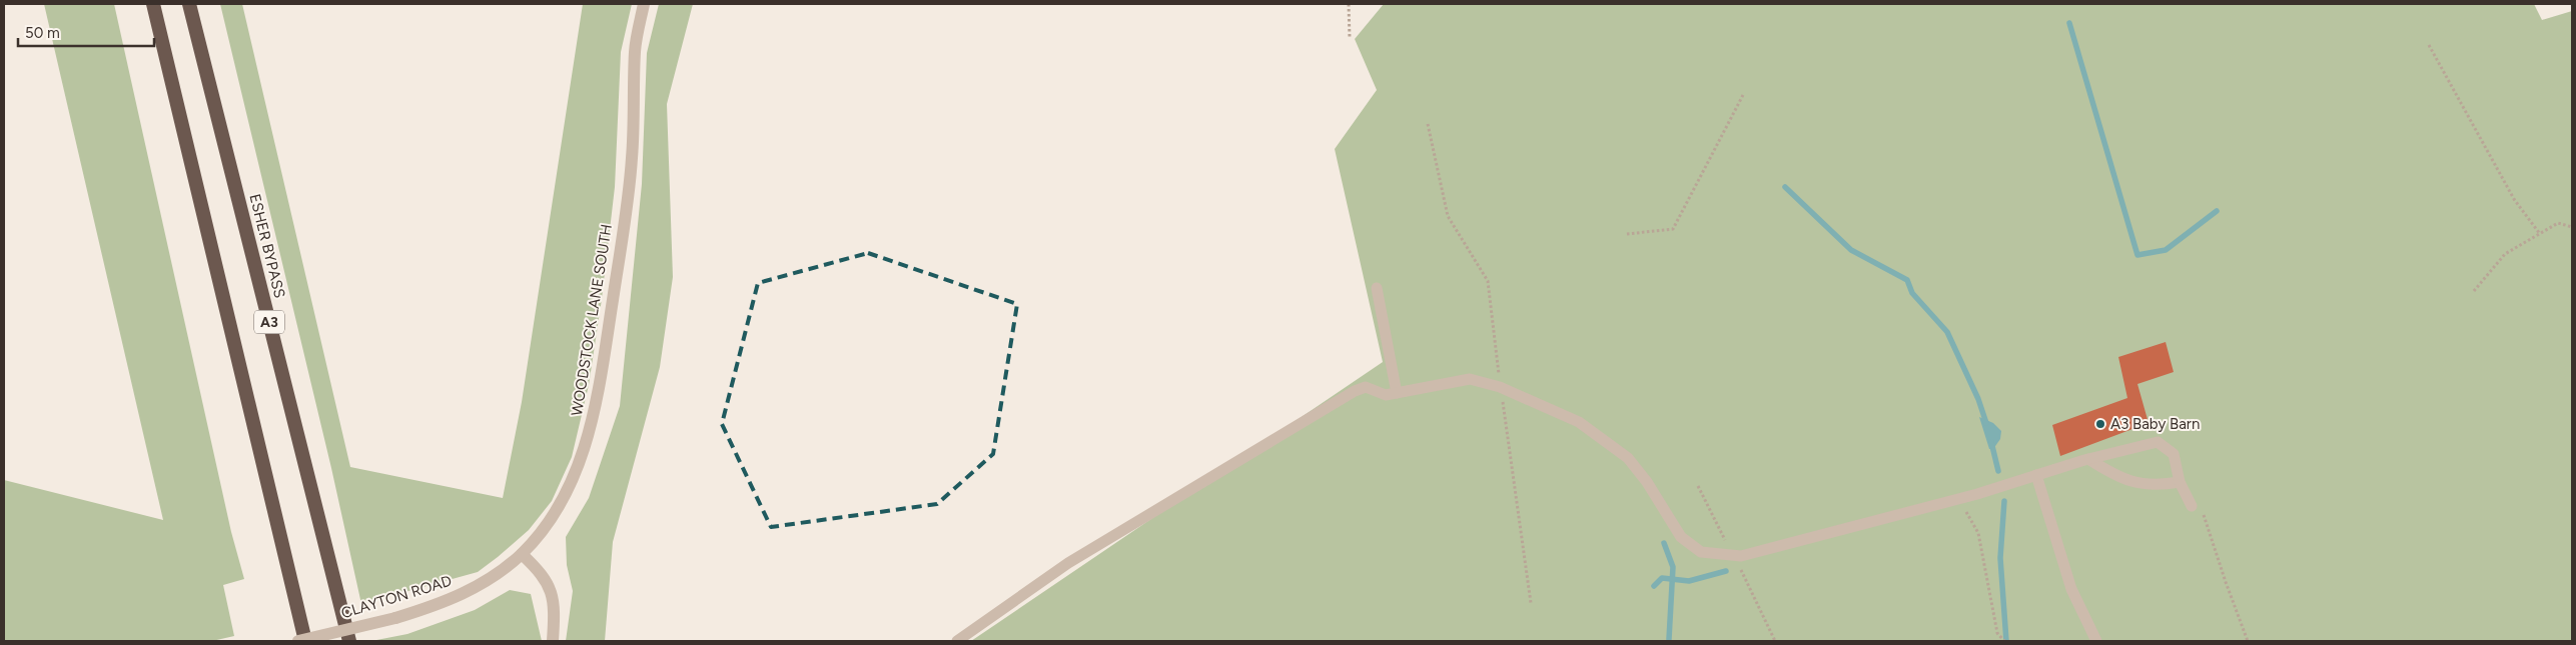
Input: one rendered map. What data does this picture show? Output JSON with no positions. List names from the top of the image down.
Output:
{
  "streets": {
    "highway": ["ESHER BYPASS", "A3"],
    "street": ["WOODSTOCK LANE SOUTH", "CLAYTON ROAD"]
  },
  "crossings": [
    ["WOODSTOCK LANE SOUTH", "CLAYTON ROAD"]
  ],
  "places": ["A3 Baby Barn"],
  "scale_bar": "50 m"
}
